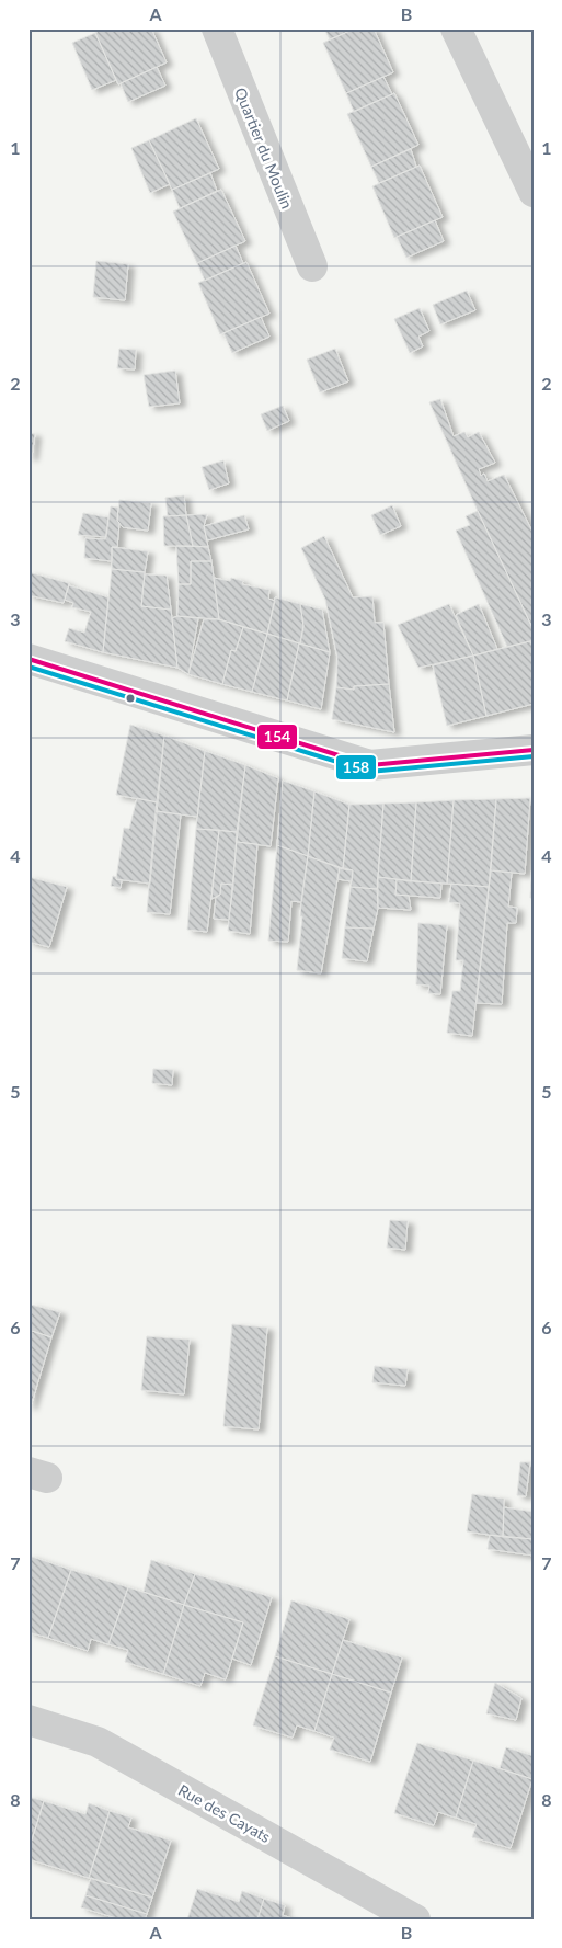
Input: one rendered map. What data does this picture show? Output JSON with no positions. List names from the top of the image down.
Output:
{
  "streets": {
    "street": ["Quartier du Moulin", "Rue des Cayats"]
  },
  "lines": ["transit line 154", "transit line 158"],
  "grid": {
    "columns": ["A", "B"],
    "rows": [
      "1",
      "2",
      "3",
      "4",
      "5",
      "6",
      "7",
      "8"
    ]
  }
}
